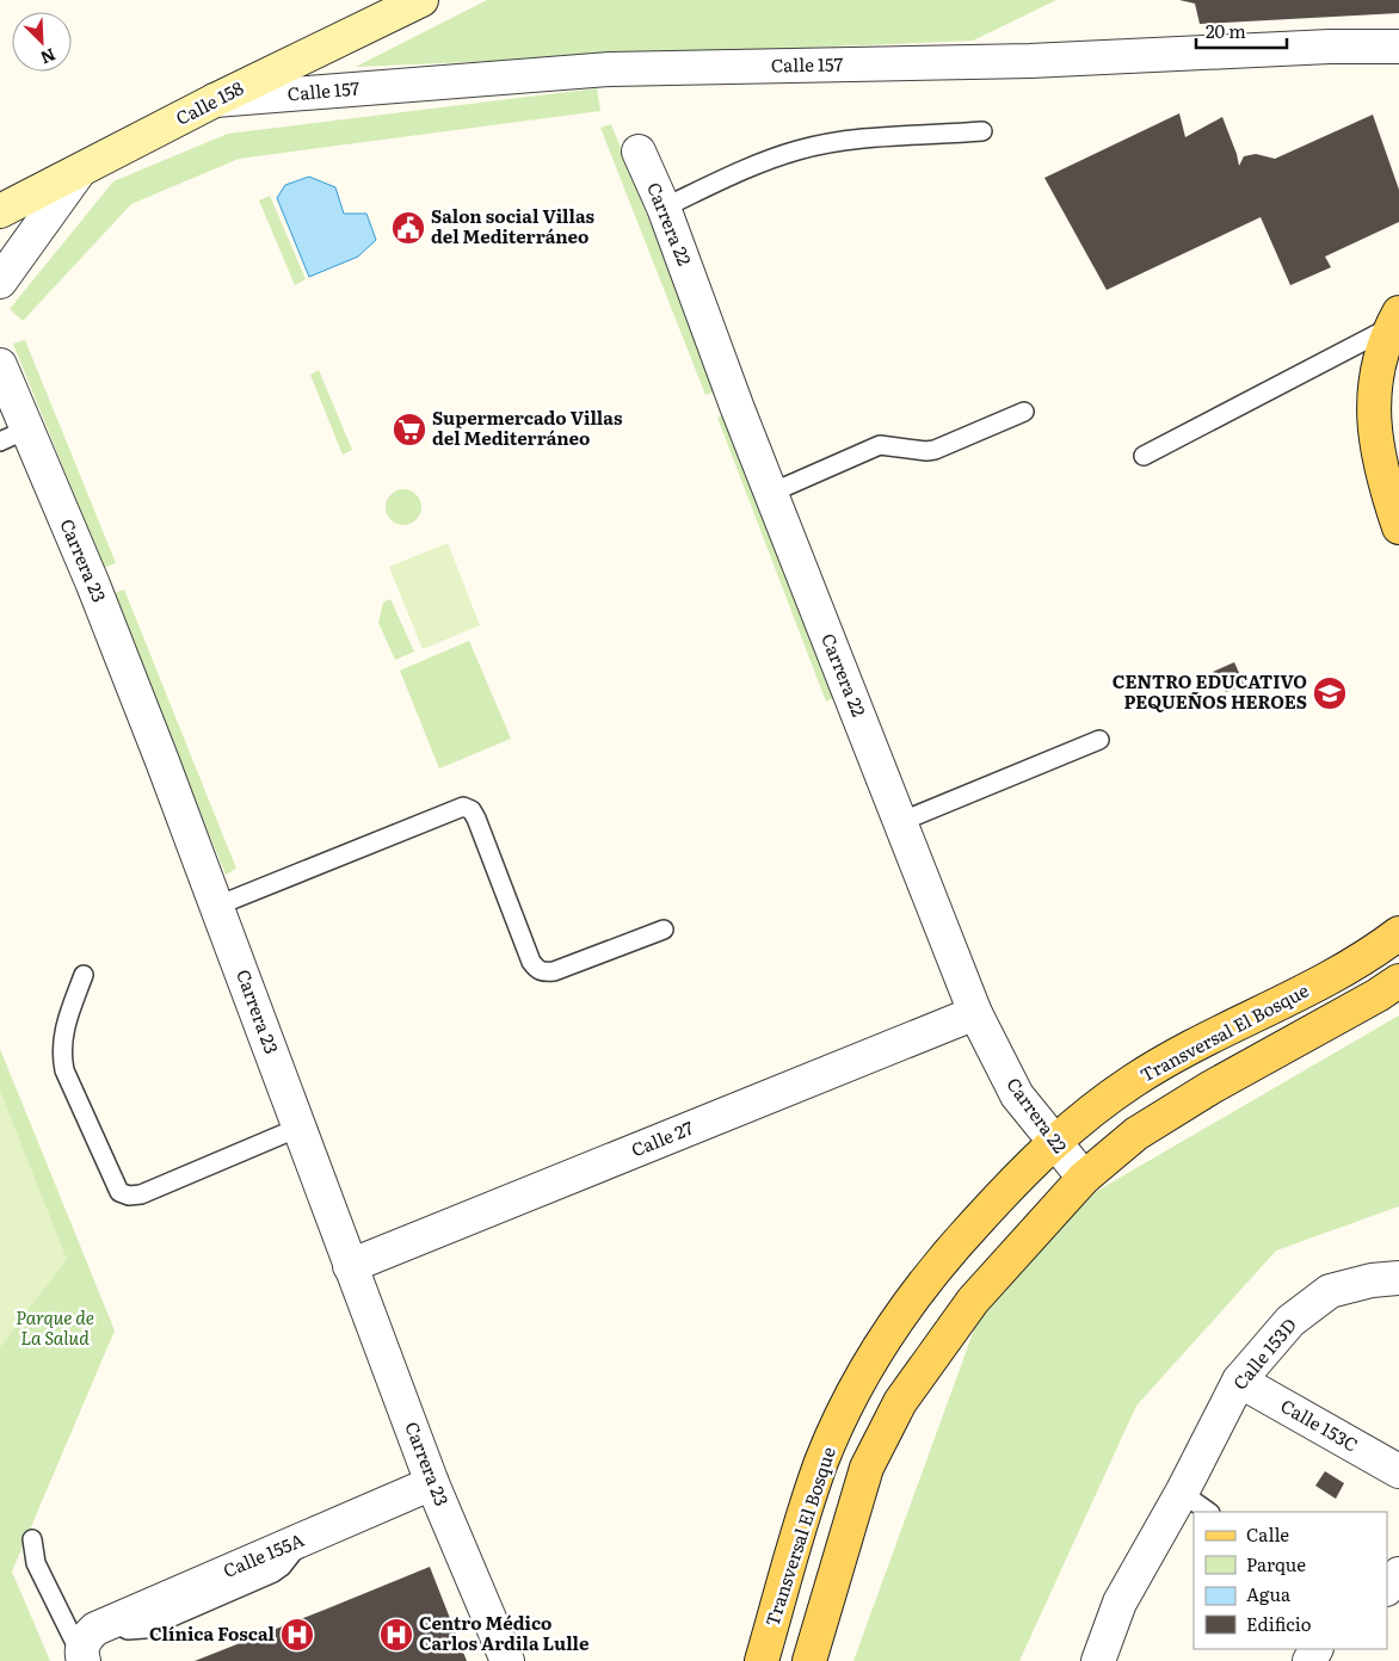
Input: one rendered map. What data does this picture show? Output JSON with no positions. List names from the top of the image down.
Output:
{
  "streets": {
    "main road": ["Transversal El Bosque"],
    "street": [
      "Calle 157",
      "Calle 158",
      "Carrera 22",
      "Carrera 23",
      "Calle 27",
      "Calle 153D",
      "Calle 153C",
      "Calle 155A"
    ]
  },
  "crossings": [
    ["Calle 157", "Calle 158"],
    ["Carrera 22", "Transversal El Bosque"],
    ["Carrera 22", "Calle 27"],
    ["Carrera 23", "Calle 27"],
    ["Carrera 23", "Calle 155A"],
    ["Calle 153D", "Calle 153C"]
  ],
  "parks": ["Parque de La Salud"],
  "places": {
    "public building": ["Salon social Villas del Mediterráneo"],
    "supermarket": ["Supermercado Villas del Mediterráneo"],
    "school or university": ["CENTRO EDUCATIVO PEQUEÑOS HEROES"],
    "hospital": ["Clínica Foscal", "Centro Médico Carlos Ardila Lulle"]
  },
  "legend": [
    "Calle",
    "Parque",
    "Agua",
    "Edificio"
  ],
  "scale_bar": "20 m",
  "north": "bottom right"
}
